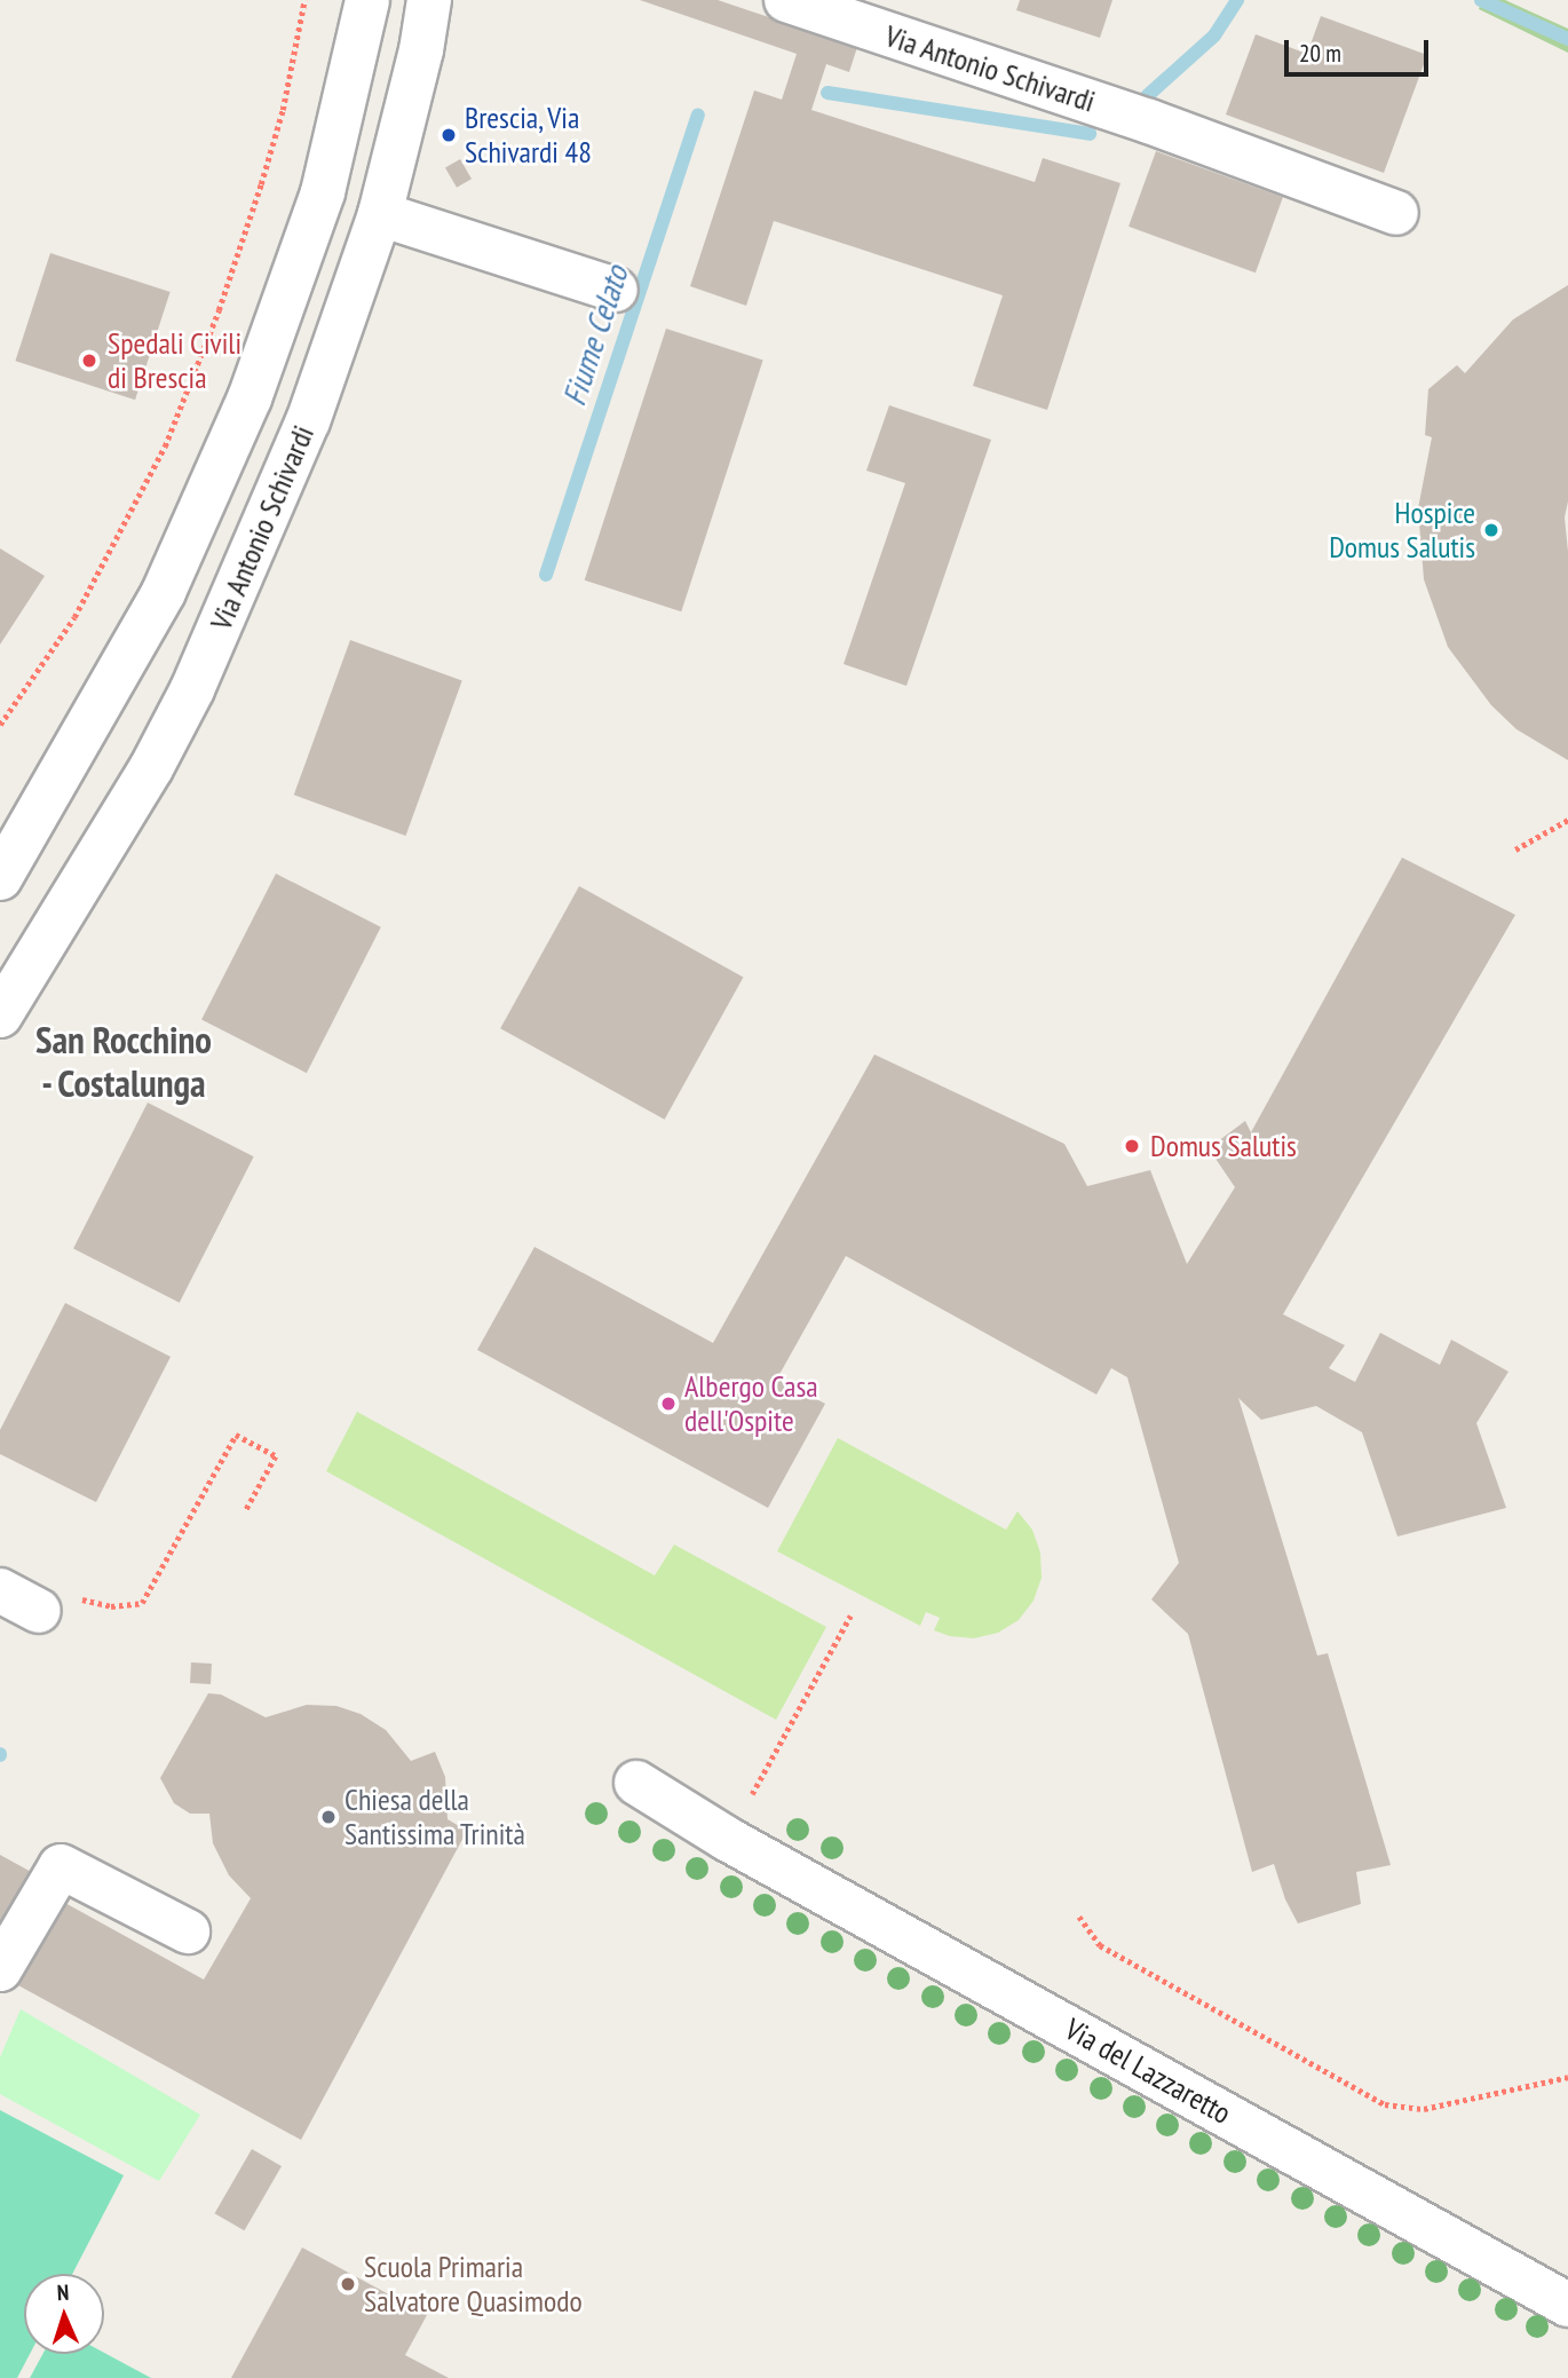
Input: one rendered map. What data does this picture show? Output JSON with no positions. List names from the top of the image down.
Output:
{
  "streets": {
    "street": ["Via Antonio Schivardi", "Via del Lazzaretto"]
  },
  "districts": ["San Rocchino - Costalunga"],
  "water": ["Fiume Celato"],
  "places": [
    "Brescia, Via Schivardi 48",
    "Spedali Civili di Brescia",
    "Hospice Domus Salutis",
    "Domus Salutis",
    "Albergo Casa dell'Ospite",
    "Chiesa della Santissima Trinità",
    "Scuola Primaria Salvatore Quasimodo"
  ],
  "scale_bar": "20 m",
  "north": "top"
}
